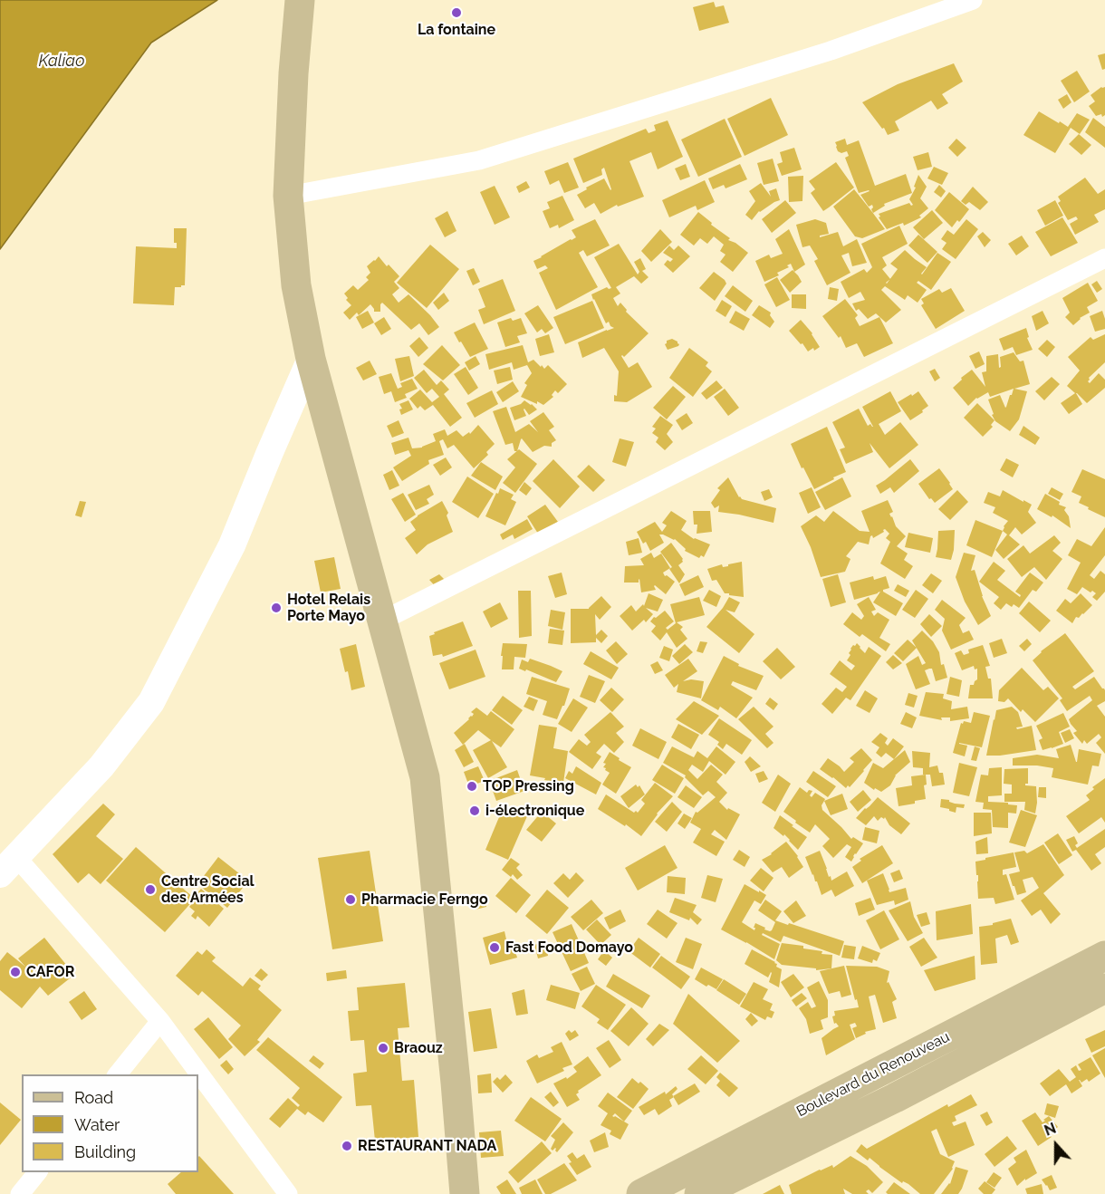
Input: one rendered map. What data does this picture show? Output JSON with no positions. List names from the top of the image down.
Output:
{
  "streets": {
    "main road": ["Boulevard du Renouveau"]
  },
  "water": ["Kaliao"],
  "places": [
    "La fontaine",
    "Hotel Relais Porte Mayo",
    "TOP Pressing",
    "i-électronique",
    "Centre Social des Armées",
    "Pharmacie Ferngo",
    "Fast Food Domayo",
    "CAFOR",
    "Braouz",
    "RESTAURANT NADA"
  ],
  "legend": ["Road", "Water", "Building"],
  "north": "top"
}
